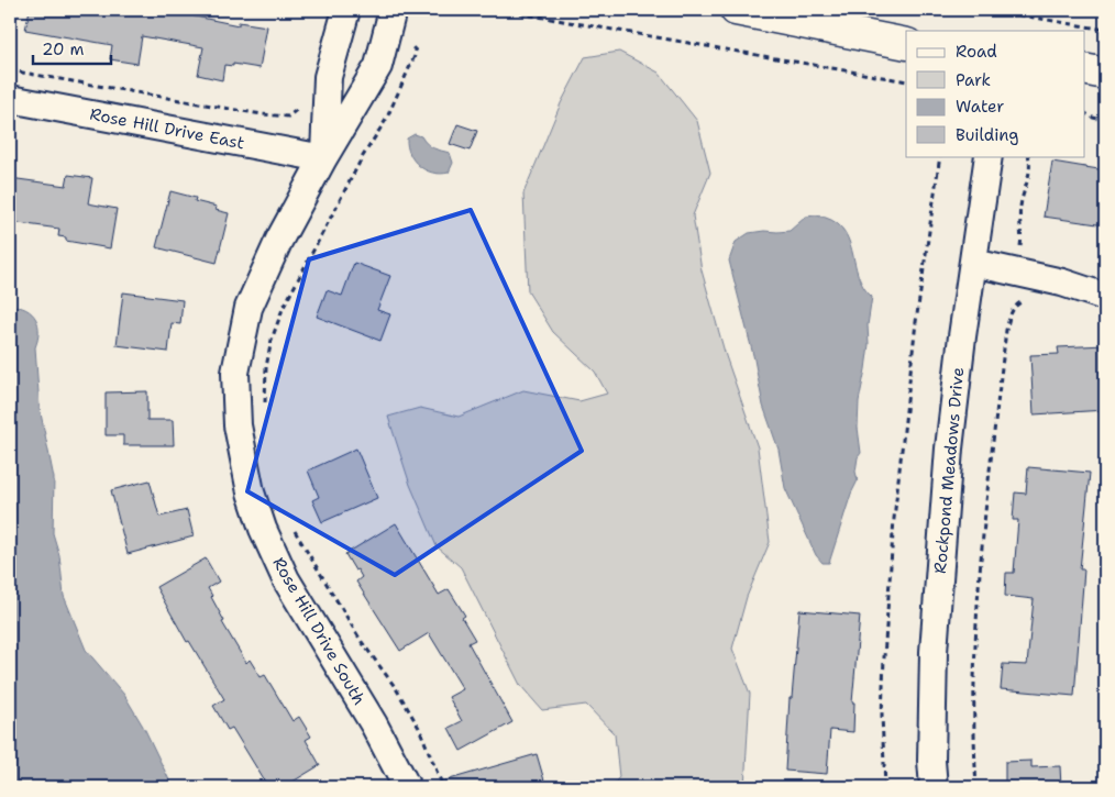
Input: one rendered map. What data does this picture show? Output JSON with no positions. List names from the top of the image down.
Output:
{
  "streets": {
    "street": ["Rose Hill Drive East", "Rockpond Meadows Drive", "Rose Hill Drive South"]
  },
  "crossings": [
    ["Rose Hill Drive East", "Rose Hill Drive South"]
  ],
  "legend": [
    "Road",
    "Park",
    "Water",
    "Building"
  ],
  "scale_bar": "20 m"
}
